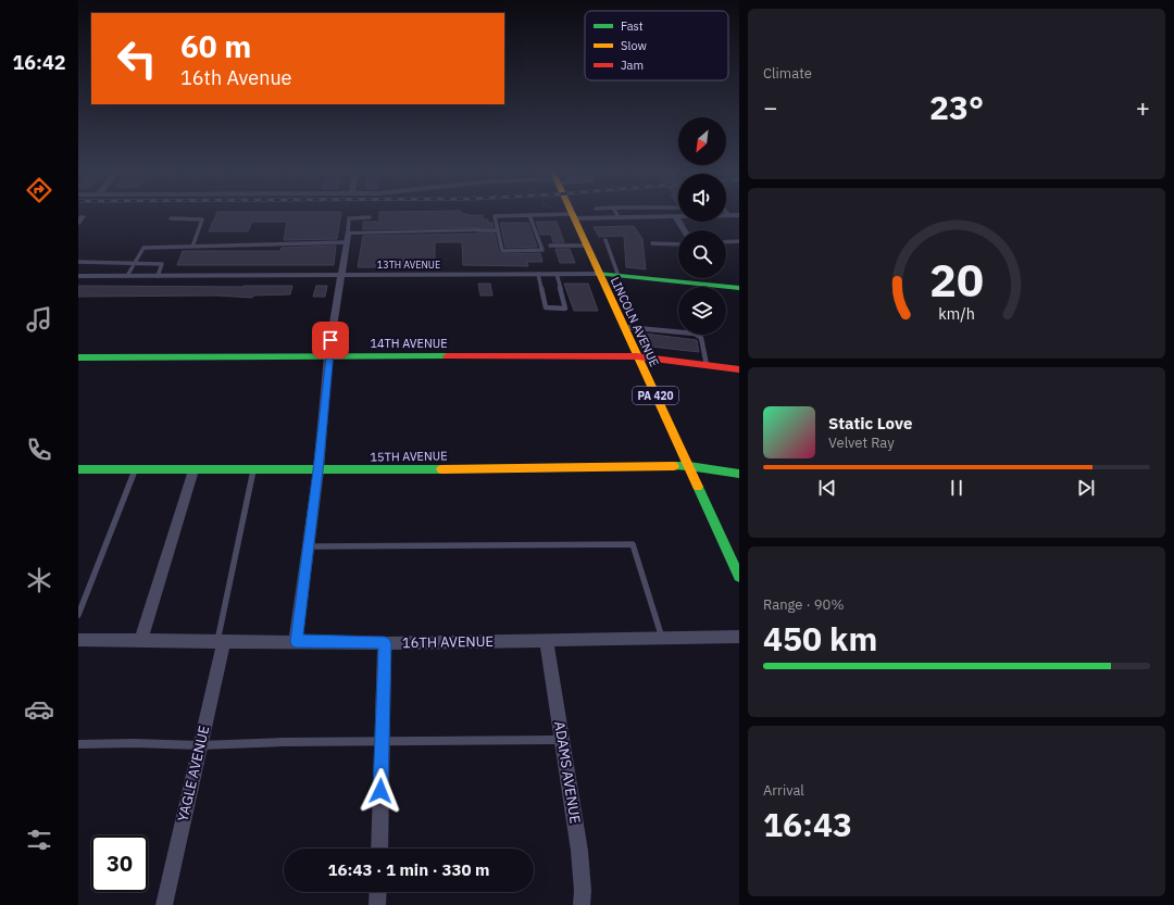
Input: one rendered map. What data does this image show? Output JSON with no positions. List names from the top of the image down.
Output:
{
  "streets": {
    "street": [
      "13TH AVENUE",
      "LINCOLN AVENUE",
      "14TH AVENUE",
      "PA 420",
      "15TH AVENUE",
      "16TH AVENUE",
      "ADAMS AVENUE",
      "YAGLE AVENUE"
    ]
  },
  "crossings": [
    ["13TH AVENUE", "LINCOLN AVENUE"],
    ["LINCOLN AVENUE", "14TH AVENUE"],
    ["LINCOLN AVENUE", "15TH AVENUE"],
    ["16TH AVENUE", "ADAMS AVENUE"],
    ["16TH AVENUE", "YAGLE AVENUE"]
  ],
  "legend": ["Fast", "Slow", "Jam"],
  "north": "bottom left",
  "page": {
    "tabs": "16:42",
    "tile": [
      "Climate",
      ["Range · 90%", "450 km"],
      ["Arrival", "16:43"]
    ],
    "turn": ["60 m", "16th Avenue"],
    "heat": ["−", "23°", "+"],
    "song": ["Static Love", "Velvet Ray"],
    "limit": "30",
    "trip": "16:43 · 1 min · 330 m",
    "gauge": ["20", "km/h"]
  }
}
